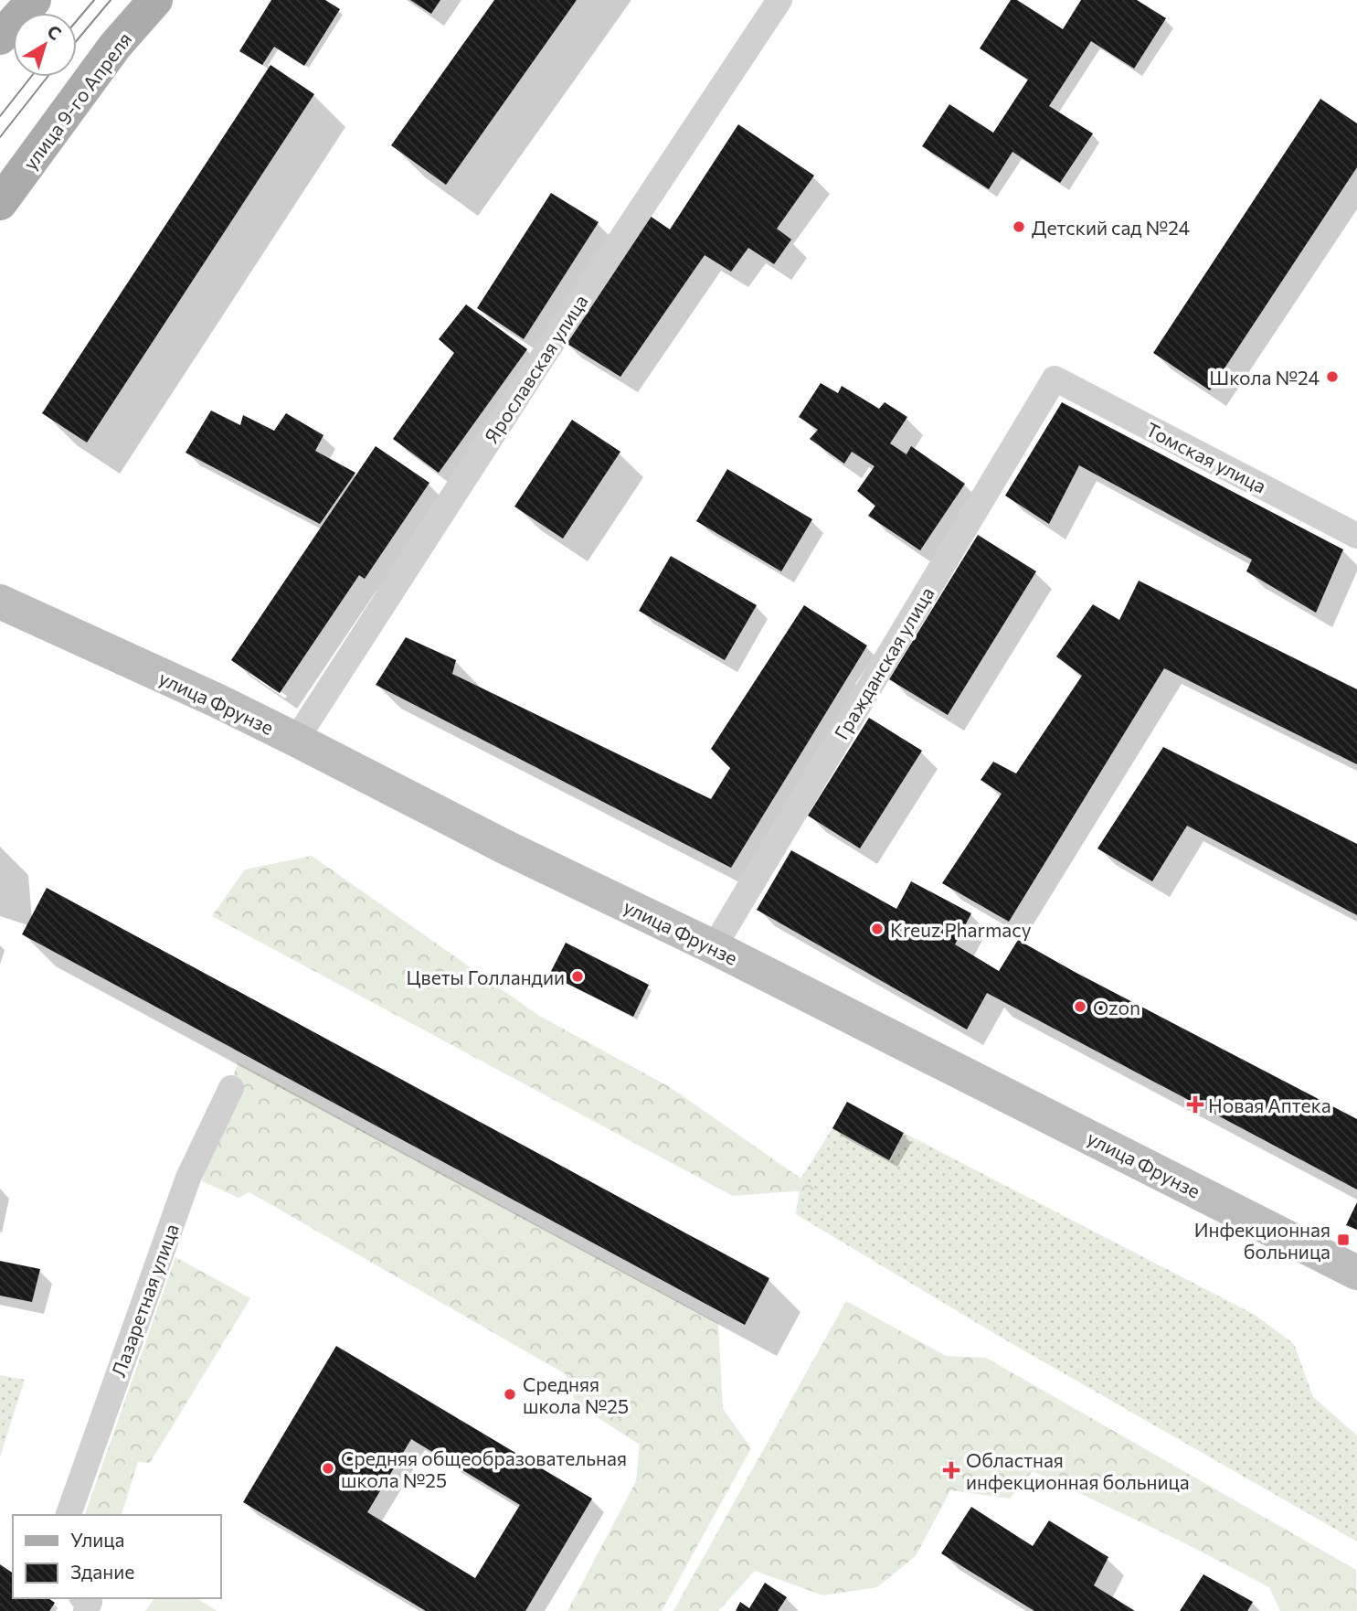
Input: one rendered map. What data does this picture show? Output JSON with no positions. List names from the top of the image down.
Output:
{
  "streets": {
    "main road": ["улица 9-го Апреля", "улица Фрунзе"],
    "street": [
      "Ярославская улица",
      "Томская улица",
      "Гражданская улица",
      "Лазаретная улица"
    ]
  },
  "crossings": [
    ["Ярославская улица", "улица Фрунзе"],
    ["Томская улица", "Гражданская улица"],
    ["Гражданская улица", "улица Фрунзе"]
  ],
  "places": {
    "other": [
      "Детский сад №24",
      "Школа №24",
      "Kreuz Pharmacy",
      "Цветы Голландии",
      "Ozon",
      "Средняя школа №25",
      "Средняя общеобразовательная школа №25"
    ],
    "health": ["Новая Аптека", "Областная инфекционная больница"],
    "transit": ["Инфекционная больница"]
  },
  "legend": ["Улица", "Здание"],
  "north": "top right"
}
